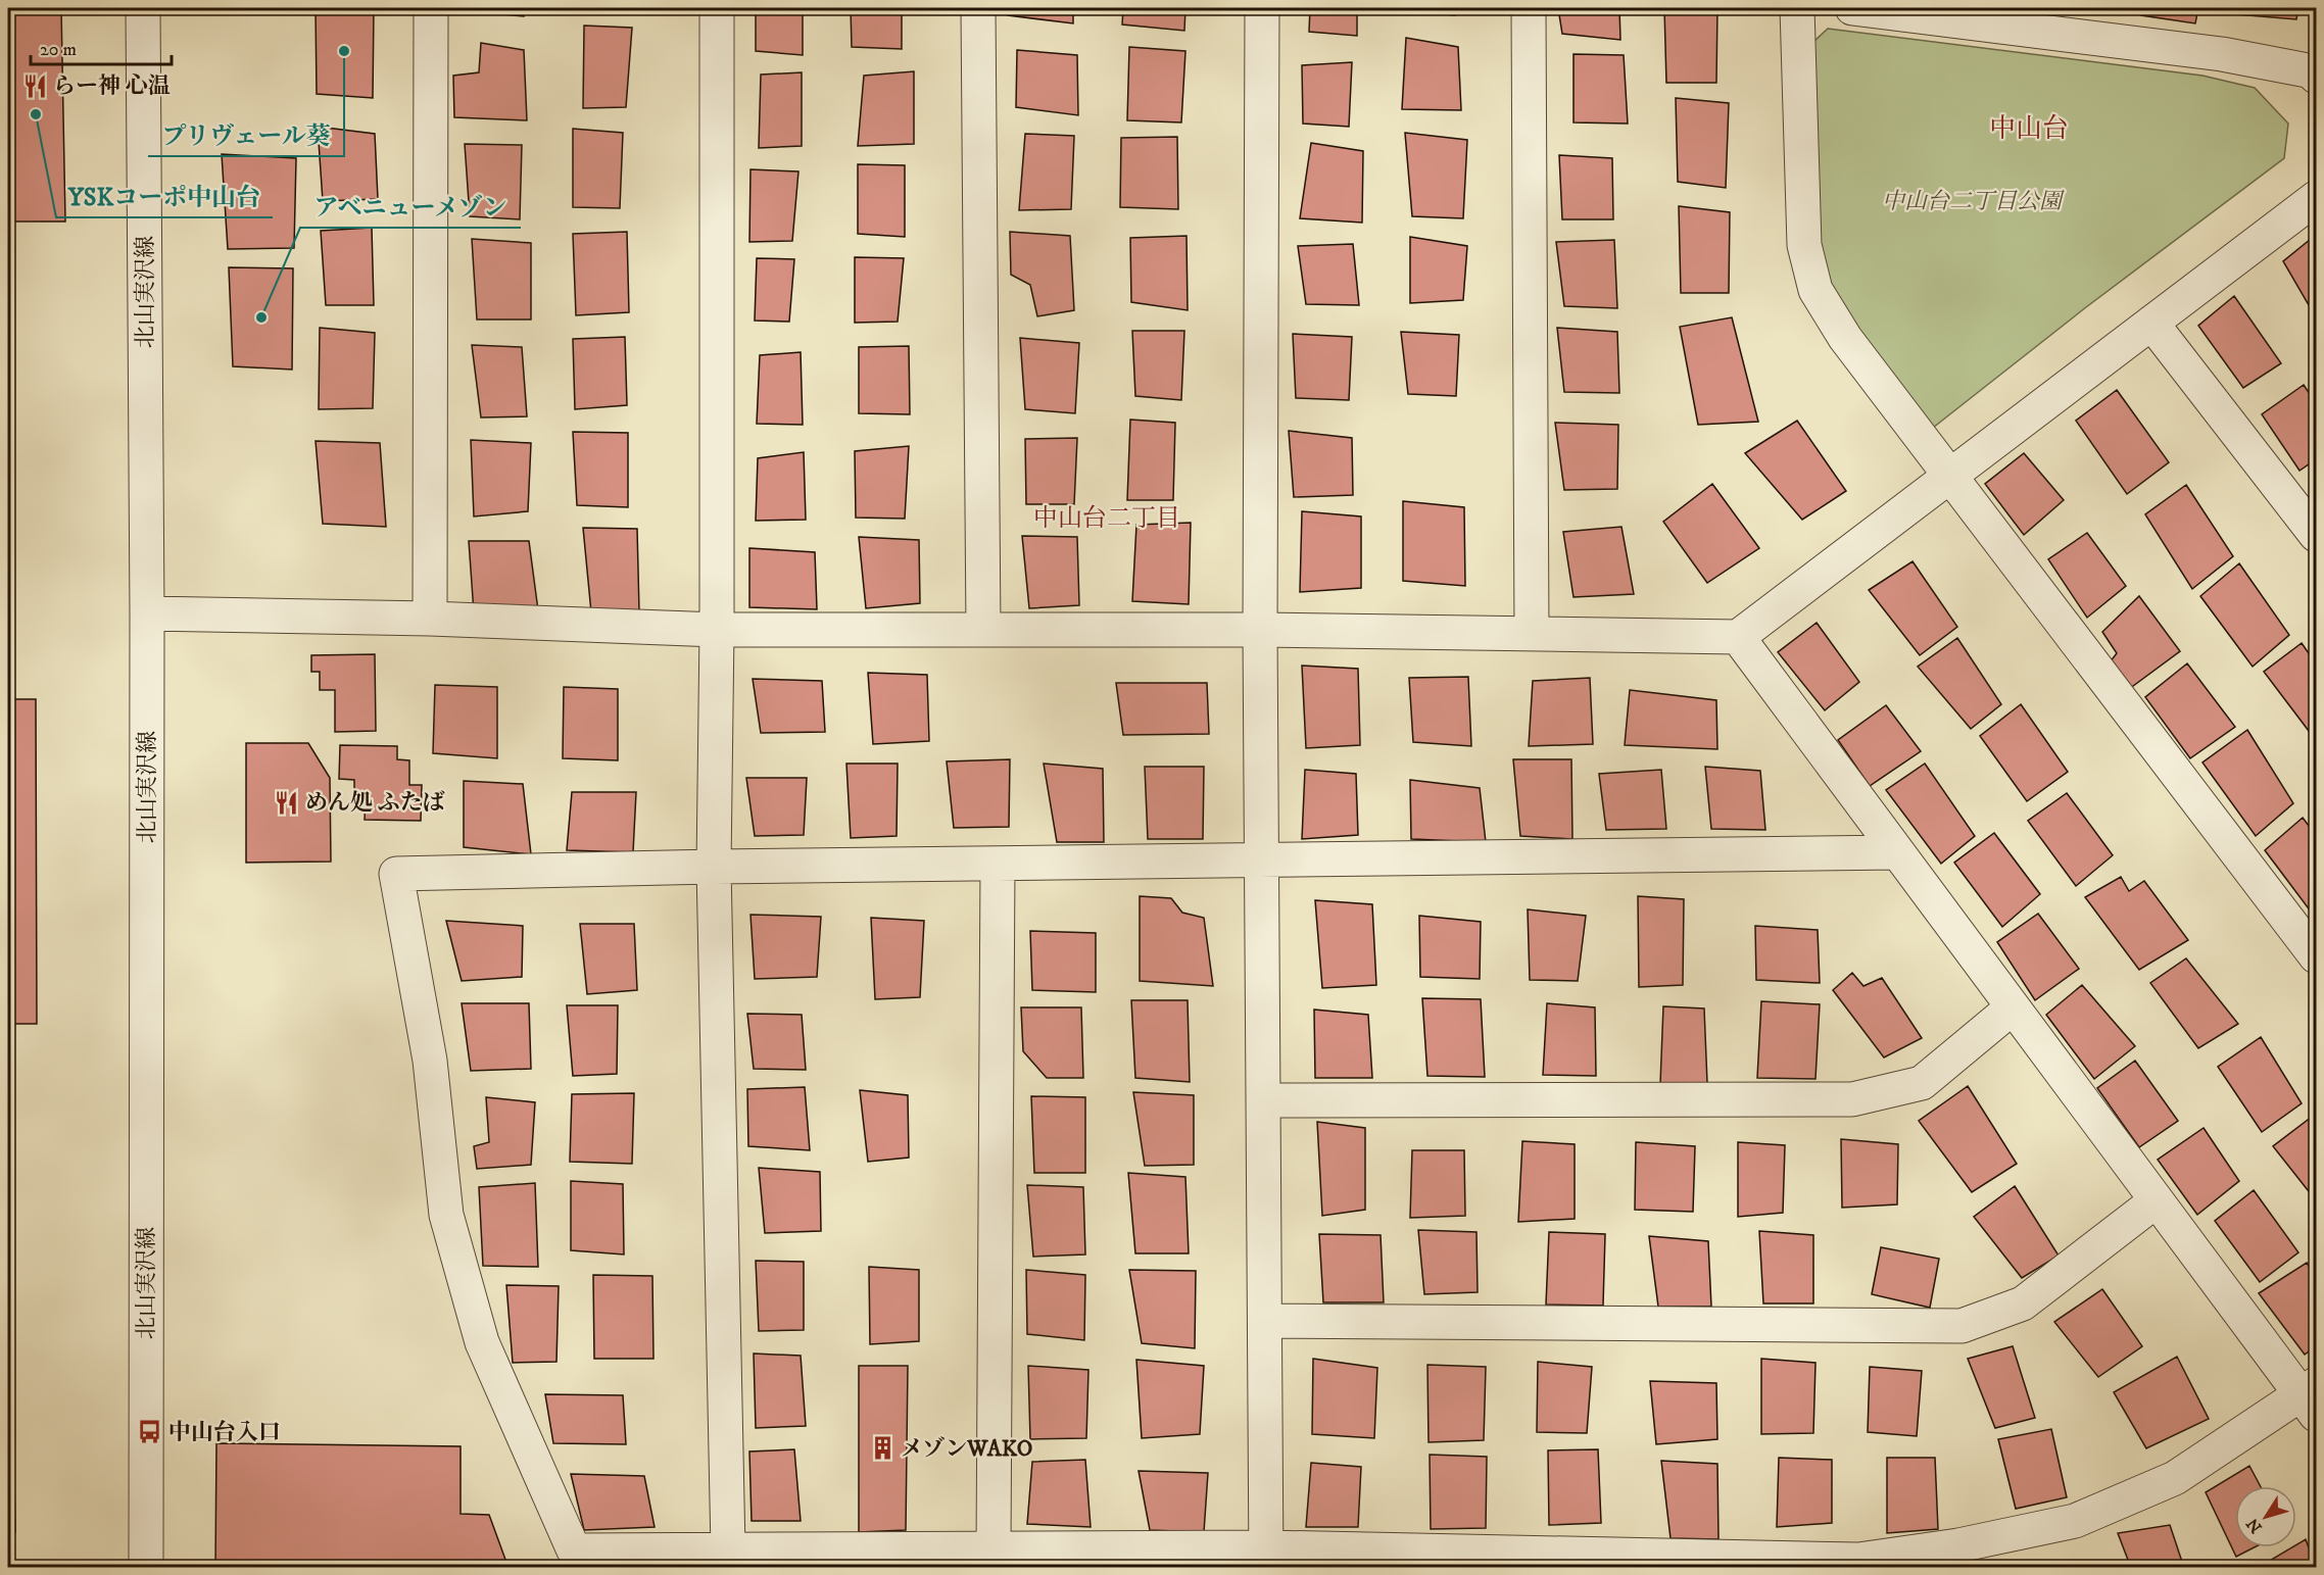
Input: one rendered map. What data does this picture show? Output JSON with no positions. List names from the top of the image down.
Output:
{
  "streets": {
    "street": ["北山実沢線"]
  },
  "districts": ["中山台", "中山台二丁目"],
  "parks": ["中山台二丁目公園"],
  "places": {
    "other": ["プリヴェール葵", "YSKコーポ中山台", "アベニューメゾン"],
    "restaurant": ["らー神 心温", "めん処 ふたば"],
    "bus stop": ["中山台入口"],
    "building": ["メゾンWAKO"]
  },
  "scale_bar": "20 m",
  "north": "bottom left"
}
